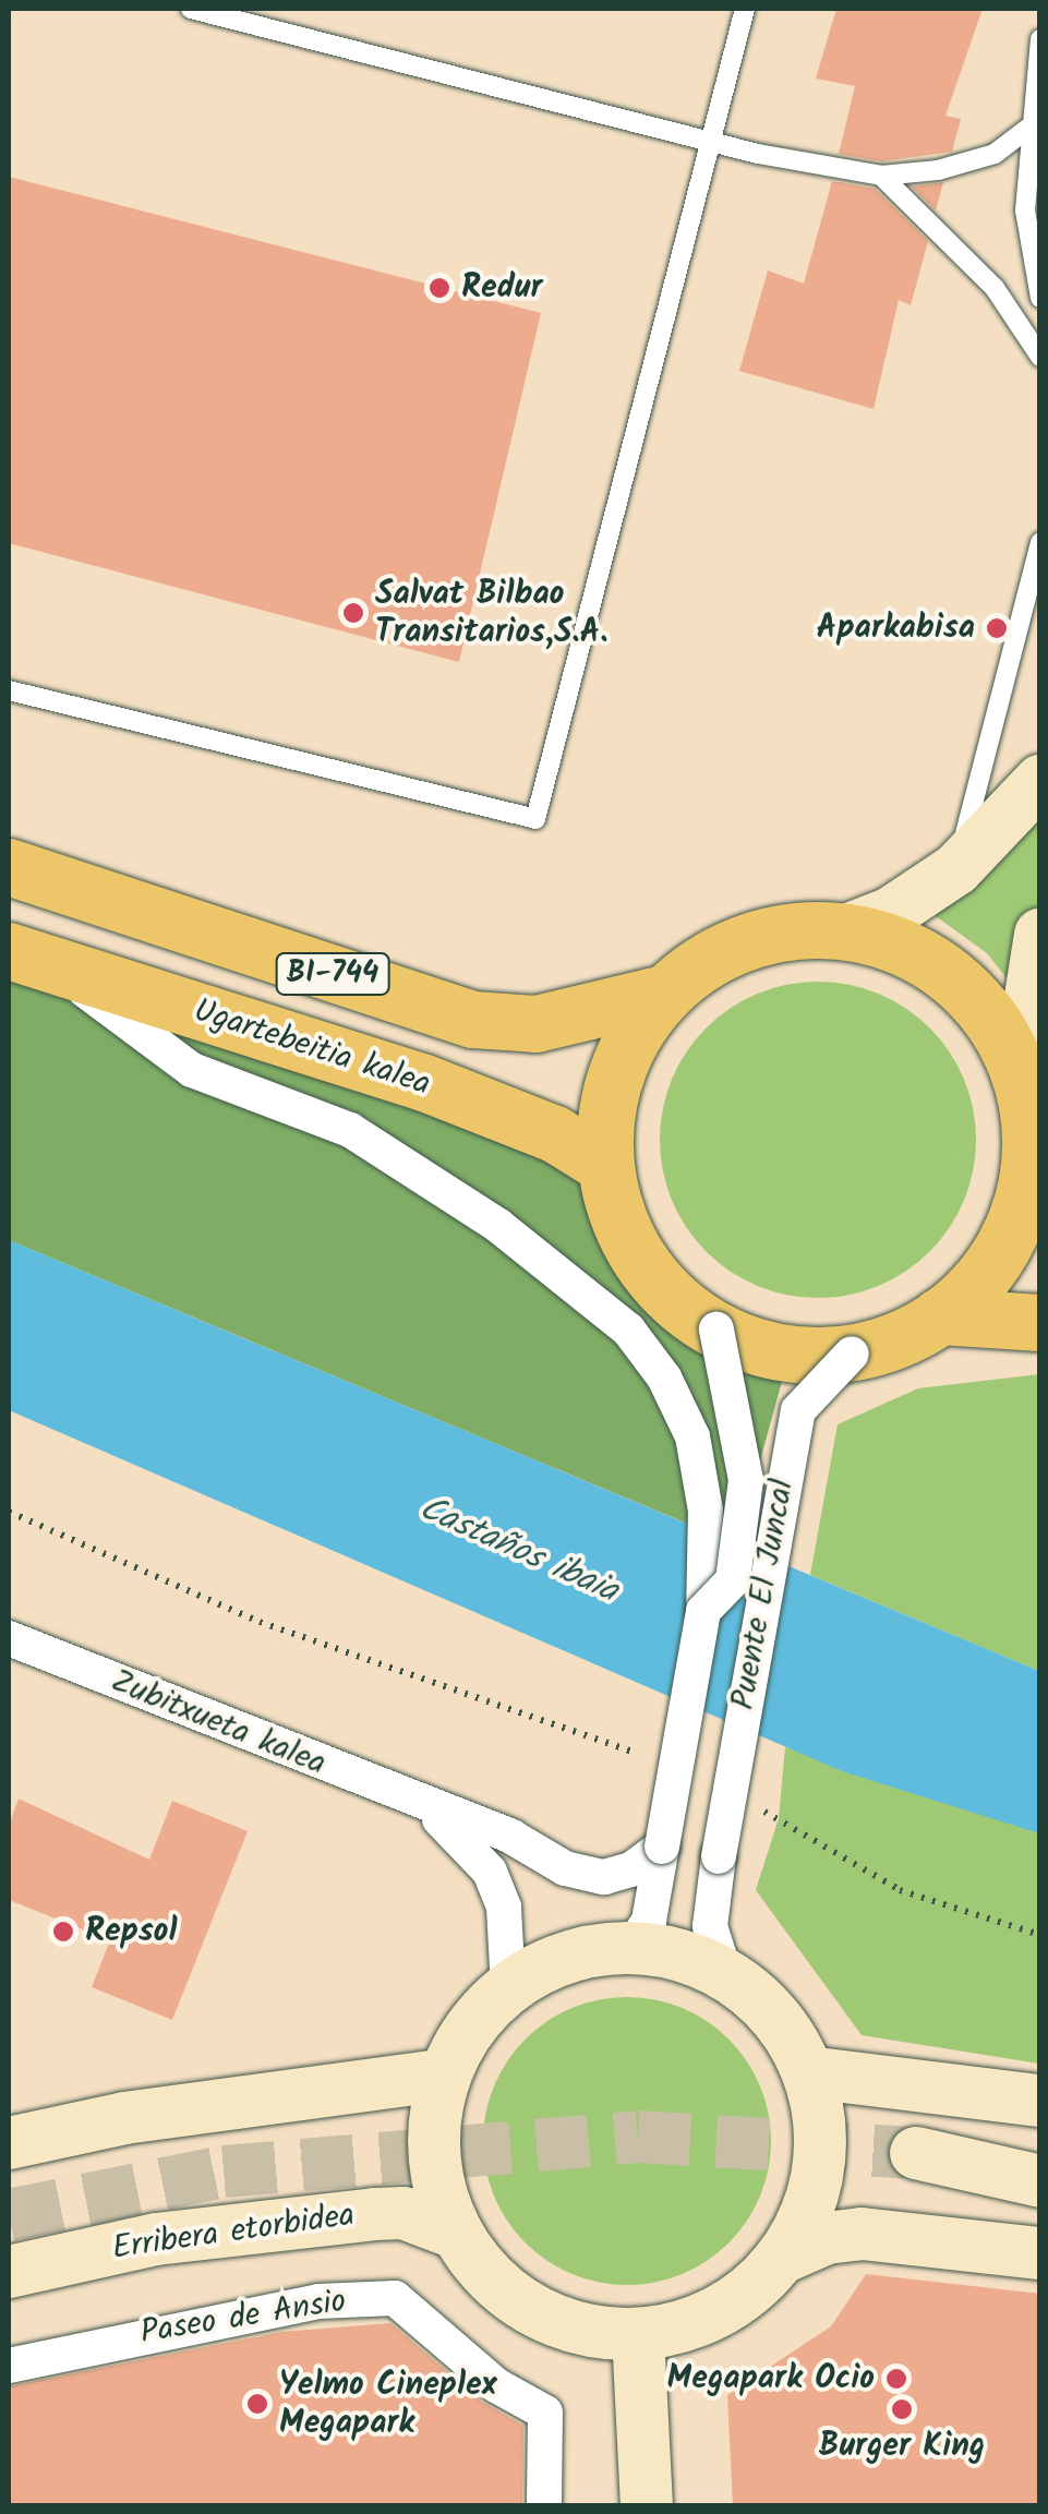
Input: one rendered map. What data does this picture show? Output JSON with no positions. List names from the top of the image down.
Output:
{
  "streets": {
    "main road": ["BI-744", "Ugartebeitia kalea"],
    "street": [
      "Puente El Juncal",
      "Zubitxueta kalea",
      "Erribera etorbidea",
      "Paseo de Ansio"
    ]
  },
  "crossings": [
    ["BI-744", "Ugartebeitia kalea"],
    ["BI-744", "Puente El Juncal"],
    ["Puente El Juncal", "Zubitxueta kalea"],
    ["Puente El Juncal", "Erribera etorbidea"],
    ["Zubitxueta kalea", "Erribera etorbidea"]
  ],
  "water": ["Castaños ibaia"],
  "places": [
    "Redur",
    "Salvat Bilbao Transitarios,S.A.",
    "Aparkabisa",
    "Repsol",
    "Megapark Ocio",
    "Yelmo Cineplex Megapark",
    "Burger King"
  ]
}
